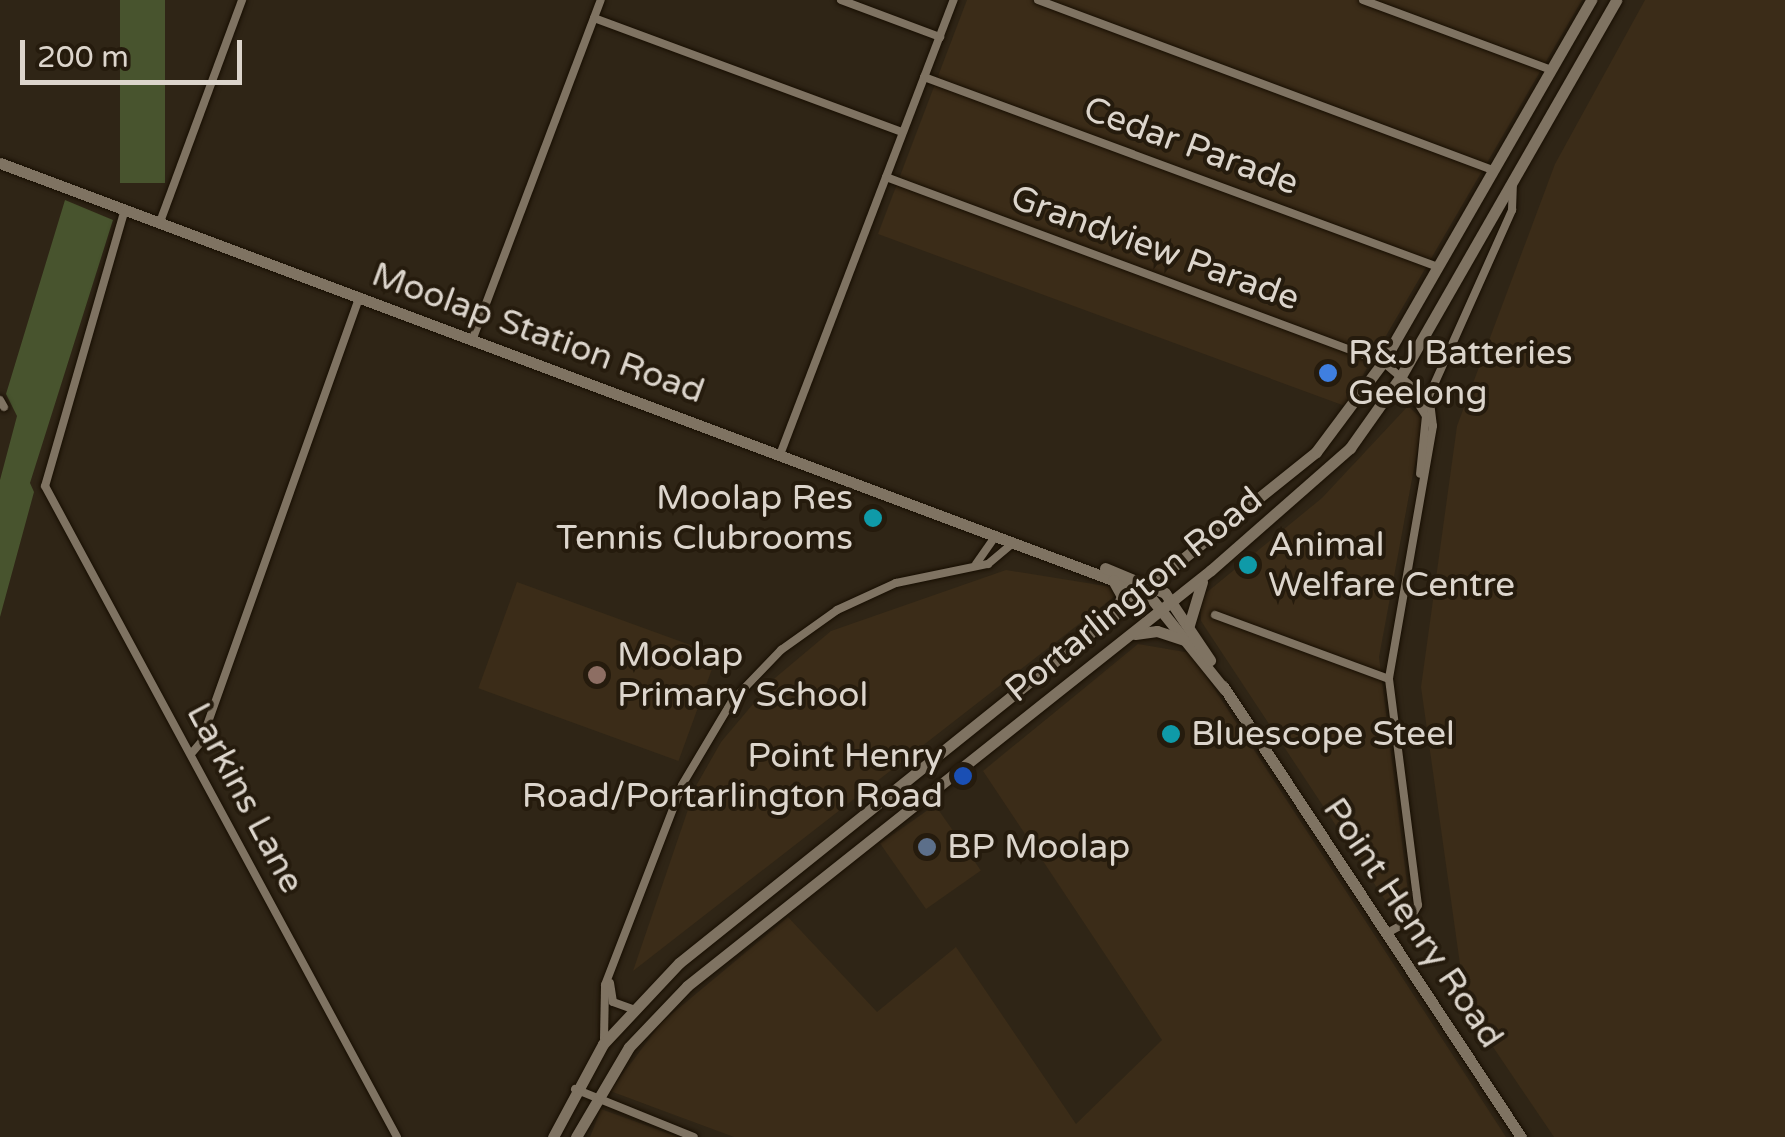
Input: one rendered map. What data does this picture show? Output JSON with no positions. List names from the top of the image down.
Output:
{
  "streets": {
    "main road": ["Moolap Station Road", "Portarlington Road", "Point Henry Road"],
    "street": ["Cedar Parade", "Grandview Parade", "Larkins Lane"]
  },
  "crossings": [
    ["Cedar Parade", "Portarlington Road"],
    ["Grandview Parade", "Portarlington Road"],
    ["Moolap Station Road", "Portarlington Road"],
    ["Moolap Station Road", "Larkins Lane"],
    ["Moolap Station Road", "Point Henry Road"],
    ["Portarlington Road", "Point Henry Road"]
  ],
  "places": [
    "R&J Batteries Geelong",
    "Moolap Res Tennis Clubrooms",
    "Animal Welfare Centre",
    "Moolap Primary School",
    "Bluescope Steel",
    "Point Henry Road/Portarlington Road",
    "BP Moolap"
  ],
  "scale_bar": "200 m"
}
